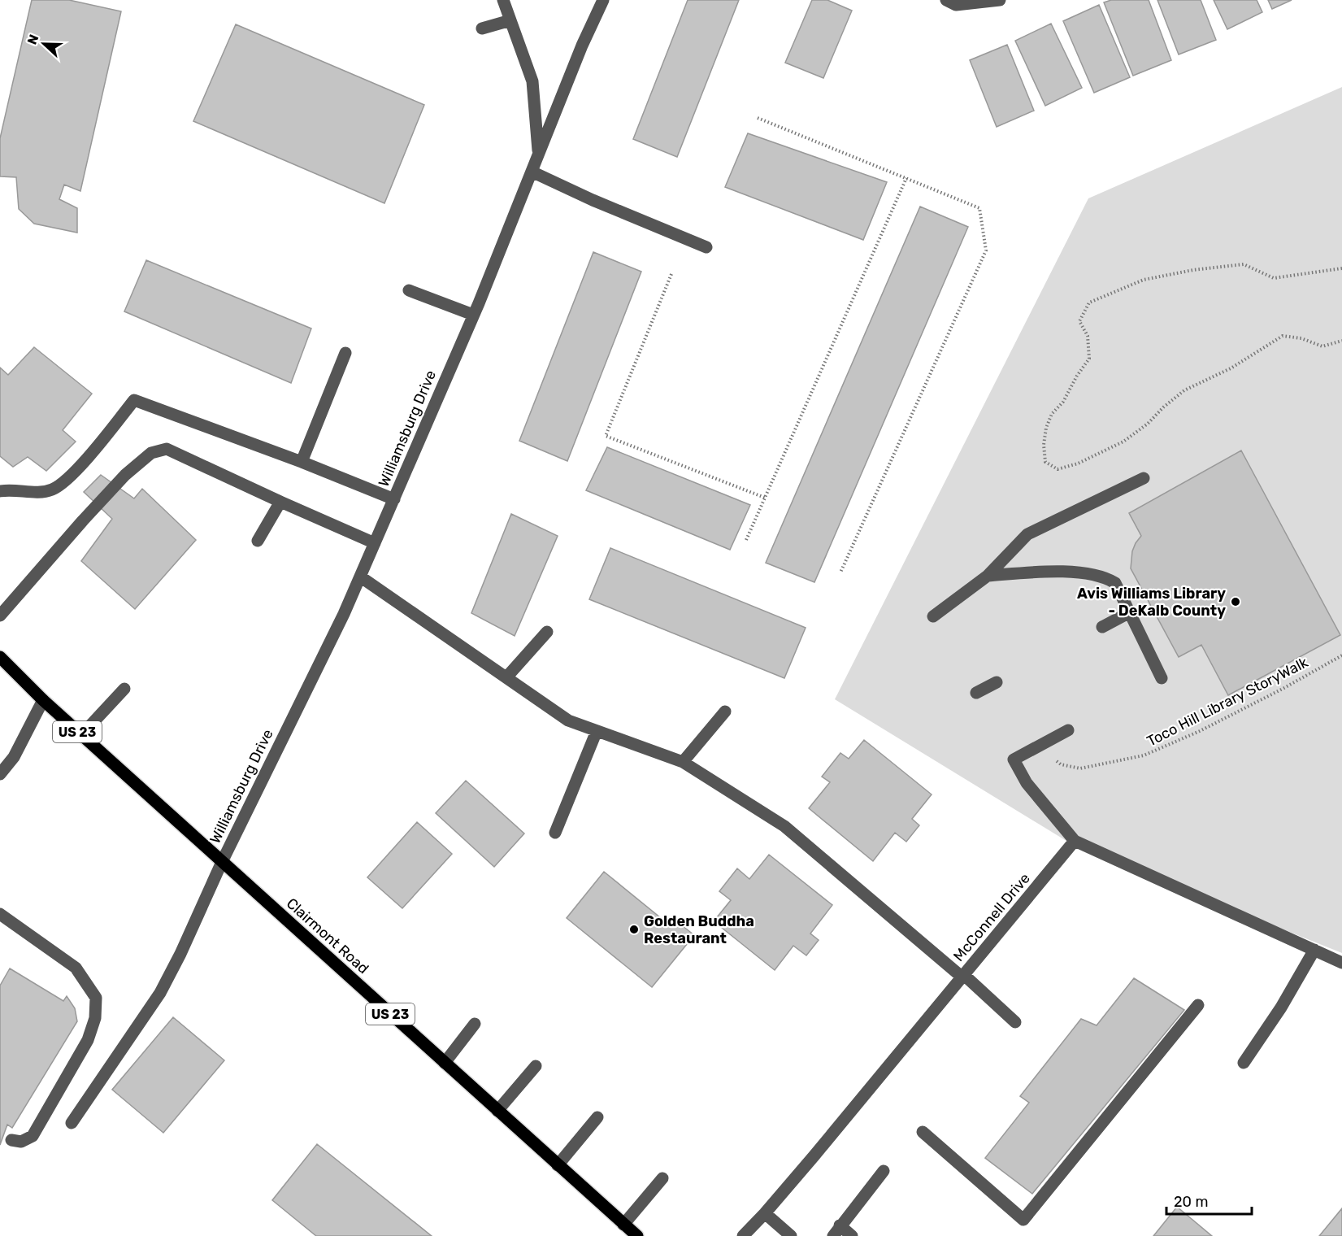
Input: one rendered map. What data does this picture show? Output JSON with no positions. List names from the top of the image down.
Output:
{
  "streets": {
    "main road": ["US 23", "Clairmont Road"],
    "street": ["Williamsburg Drive", "McConnell Drive"],
    "path": ["Toco Hill Library StoryWalk"]
  },
  "crossings": [
    ["Williamsburg Drive", "Clairmont Road"]
  ],
  "places": ["Avis Williams Library - DeKalb County", "Golden Buddha Restaurant"],
  "scale_bar": "20 m",
  "north": "left"
}
